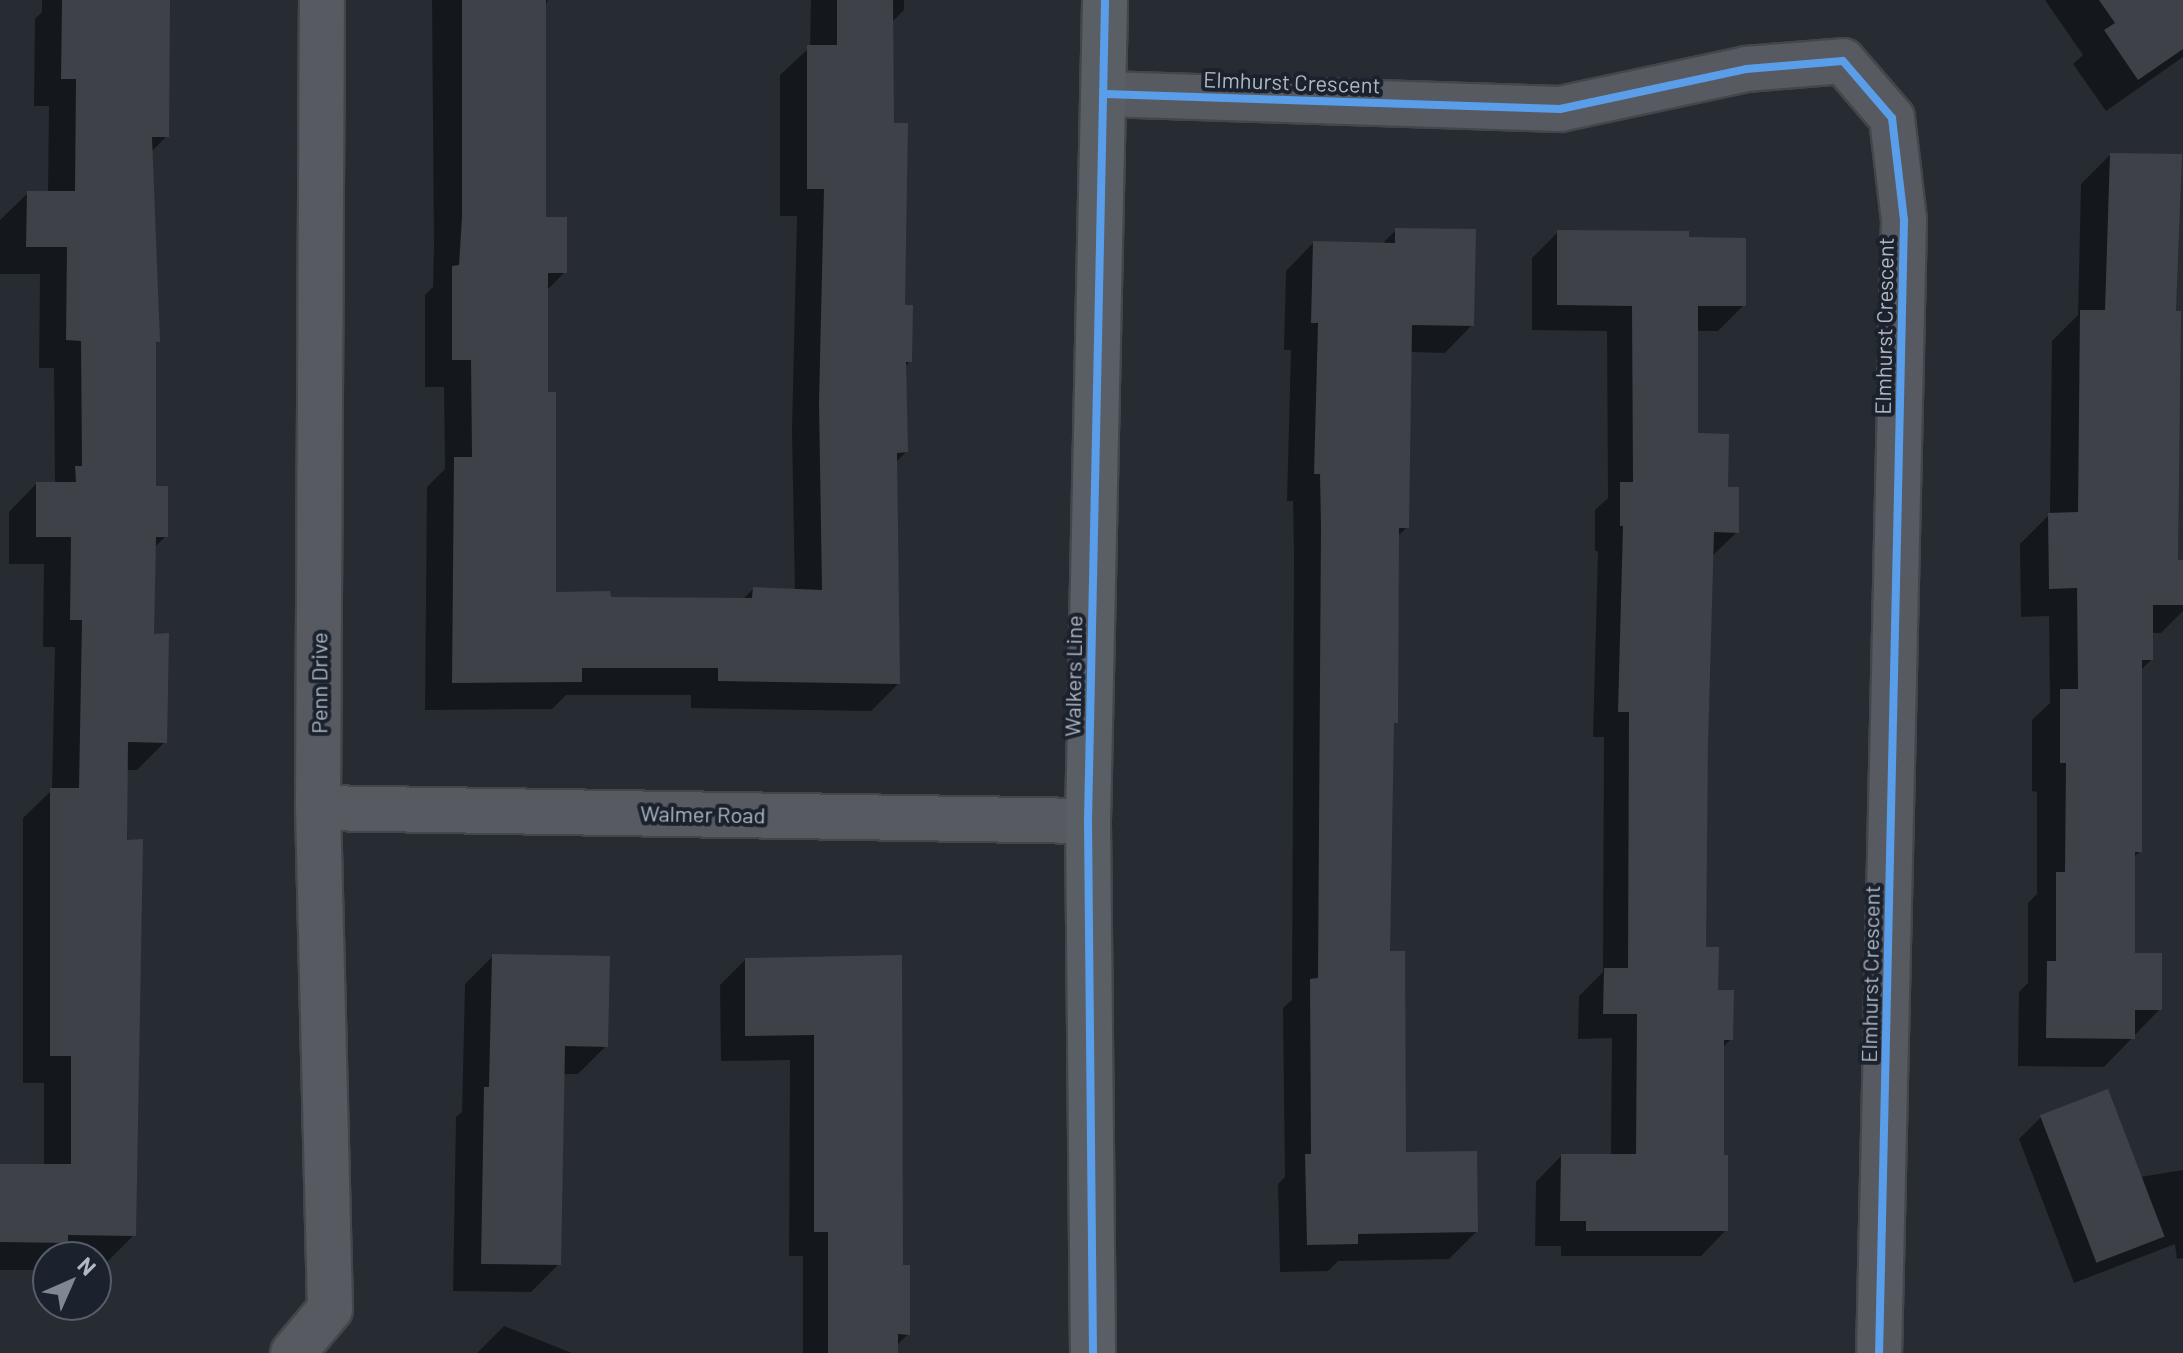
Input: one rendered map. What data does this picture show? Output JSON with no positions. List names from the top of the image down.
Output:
{
  "streets": {
    "main road": ["Walkers Line"],
    "street": ["Elmhurst Crescent", "Penn Drive", "Walmer Road"]
  },
  "crossings": [
    ["Elmhurst Crescent", "Walkers Line"],
    ["Walkers Line", "Walmer Road"],
    ["Penn Drive", "Walmer Road"]
  ],
  "north": "top right"
}
